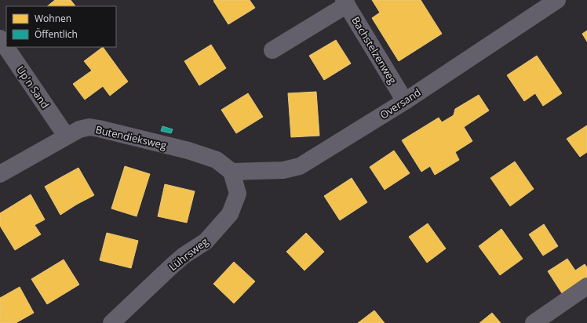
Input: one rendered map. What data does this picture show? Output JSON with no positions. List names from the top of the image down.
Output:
{
  "streets": {
    "street": [
      "Bachstelzenweg",
      "Up'n Sand",
      "Oversand",
      "Butendieksweg",
      "Lührsweg"
    ]
  },
  "crossings": [
    ["Bachstelzenweg", "Oversand"],
    ["Up'n Sand", "Butendieksweg"],
    ["Oversand", "Butendieksweg"],
    ["Oversand", "Lührsweg"],
    ["Butendieksweg", "Lührsweg"]
  ],
  "legend": ["Wohnen", "Öffentlich"]
}
